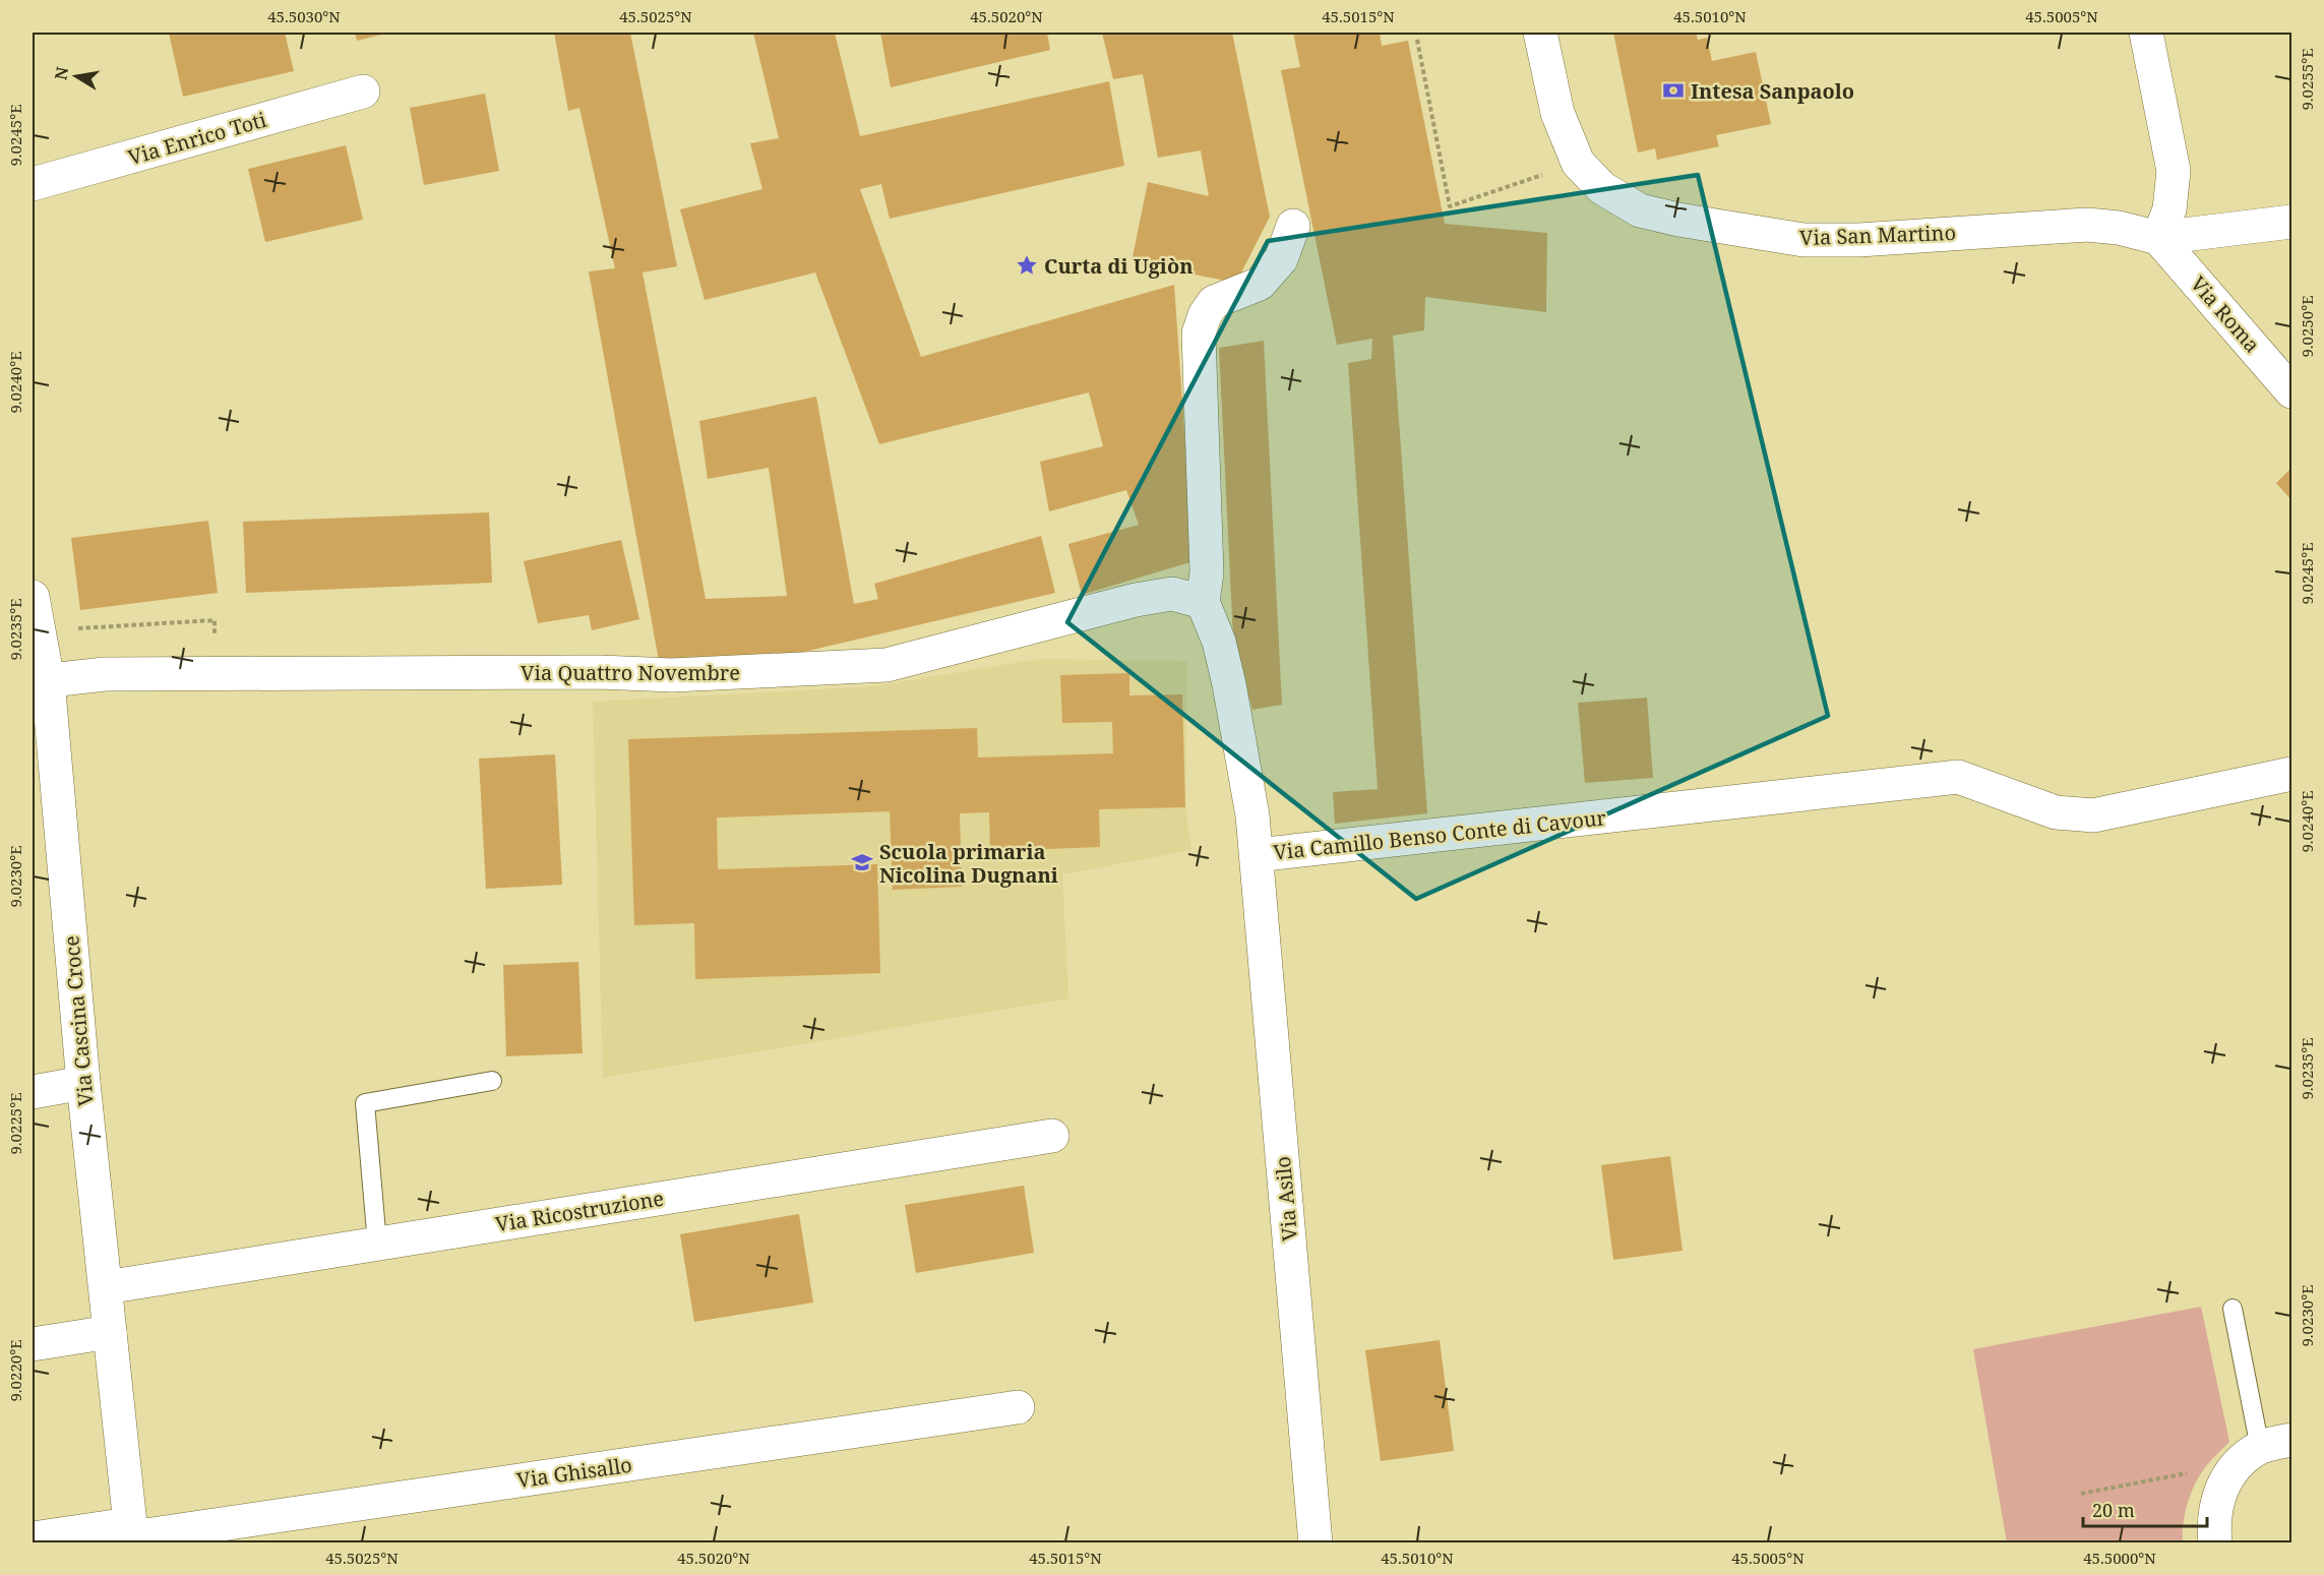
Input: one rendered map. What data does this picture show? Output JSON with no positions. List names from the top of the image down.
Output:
{
  "streets": {
    "street": [
      "Via Enrico Toti",
      "Via San Martino",
      "Via Roma",
      "Via Quattro Novembre",
      "Via Camillo Benso Conte di Cavour",
      "Via Cascina Croce",
      "Via Asilo",
      "Via Ricostruzione",
      "Via Ghisallo"
    ]
  },
  "crossings": [
    ["Via San Martino", "Via Roma"],
    ["Via Quattro Novembre", "Via Camillo Benso Conte di Cavour"],
    ["Via Quattro Novembre", "Via Cascina Croce"],
    ["Via Camillo Benso Conte di Cavour", "Via Asilo"],
    ["Via Cascina Croce", "Via Ricostruzione"],
    ["Via Cascina Croce", "Via Ghisallo"]
  ],
  "places": {
    "bank": ["Intesa Sanpaolo"],
    "place": ["Curta di Ugiòn"],
    "school or university": ["Scuola primaria Nicolina Dugnani"]
  },
  "scale_bar": "20 m",
  "north": "left",
  "coordinates": [
    "45.5030°N",
    "45.5025°N",
    "45.5020°N",
    "45.5015°N",
    "45.5010°N",
    "45.5005°N",
    "9.0255°E",
    "9.0245°E",
    "9.0250°E",
    "9.0240°E",
    "9.0235°E",
    "9.0230°E",
    "9.0225°E",
    "9.0220°E",
    "45.5000°N"
  ]
}
